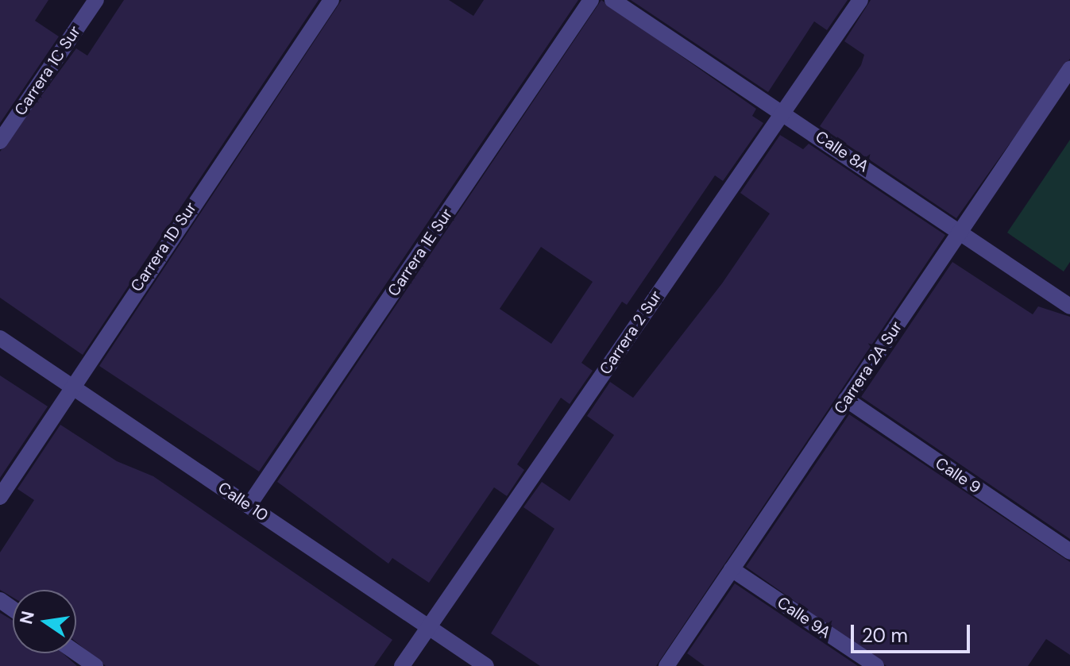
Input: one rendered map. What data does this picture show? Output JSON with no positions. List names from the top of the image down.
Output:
{
  "streets": {
    "street": [
      "Carrera 1C Sur",
      "Calle 8A",
      "Carrera 1D Sur",
      "Carrera 1E Sur",
      "Carrera 2 Sur",
      "Carrera 2A Sur",
      "Calle 9",
      "Calle 10",
      "Calle 9A"
    ]
  },
  "crossings": [
    ["Calle 8A", "Carrera 2 Sur"],
    ["Calle 8A", "Carrera 2A Sur"],
    ["Carrera 1D Sur", "Calle 10"],
    ["Carrera 1E Sur", "Calle 10"],
    ["Carrera 2 Sur", "Calle 10"],
    ["Carrera 2A Sur", "Calle 9"],
    ["Carrera 2A Sur", "Calle 9A"]
  ],
  "scale_bar": "20 m",
  "north": "left"
}
